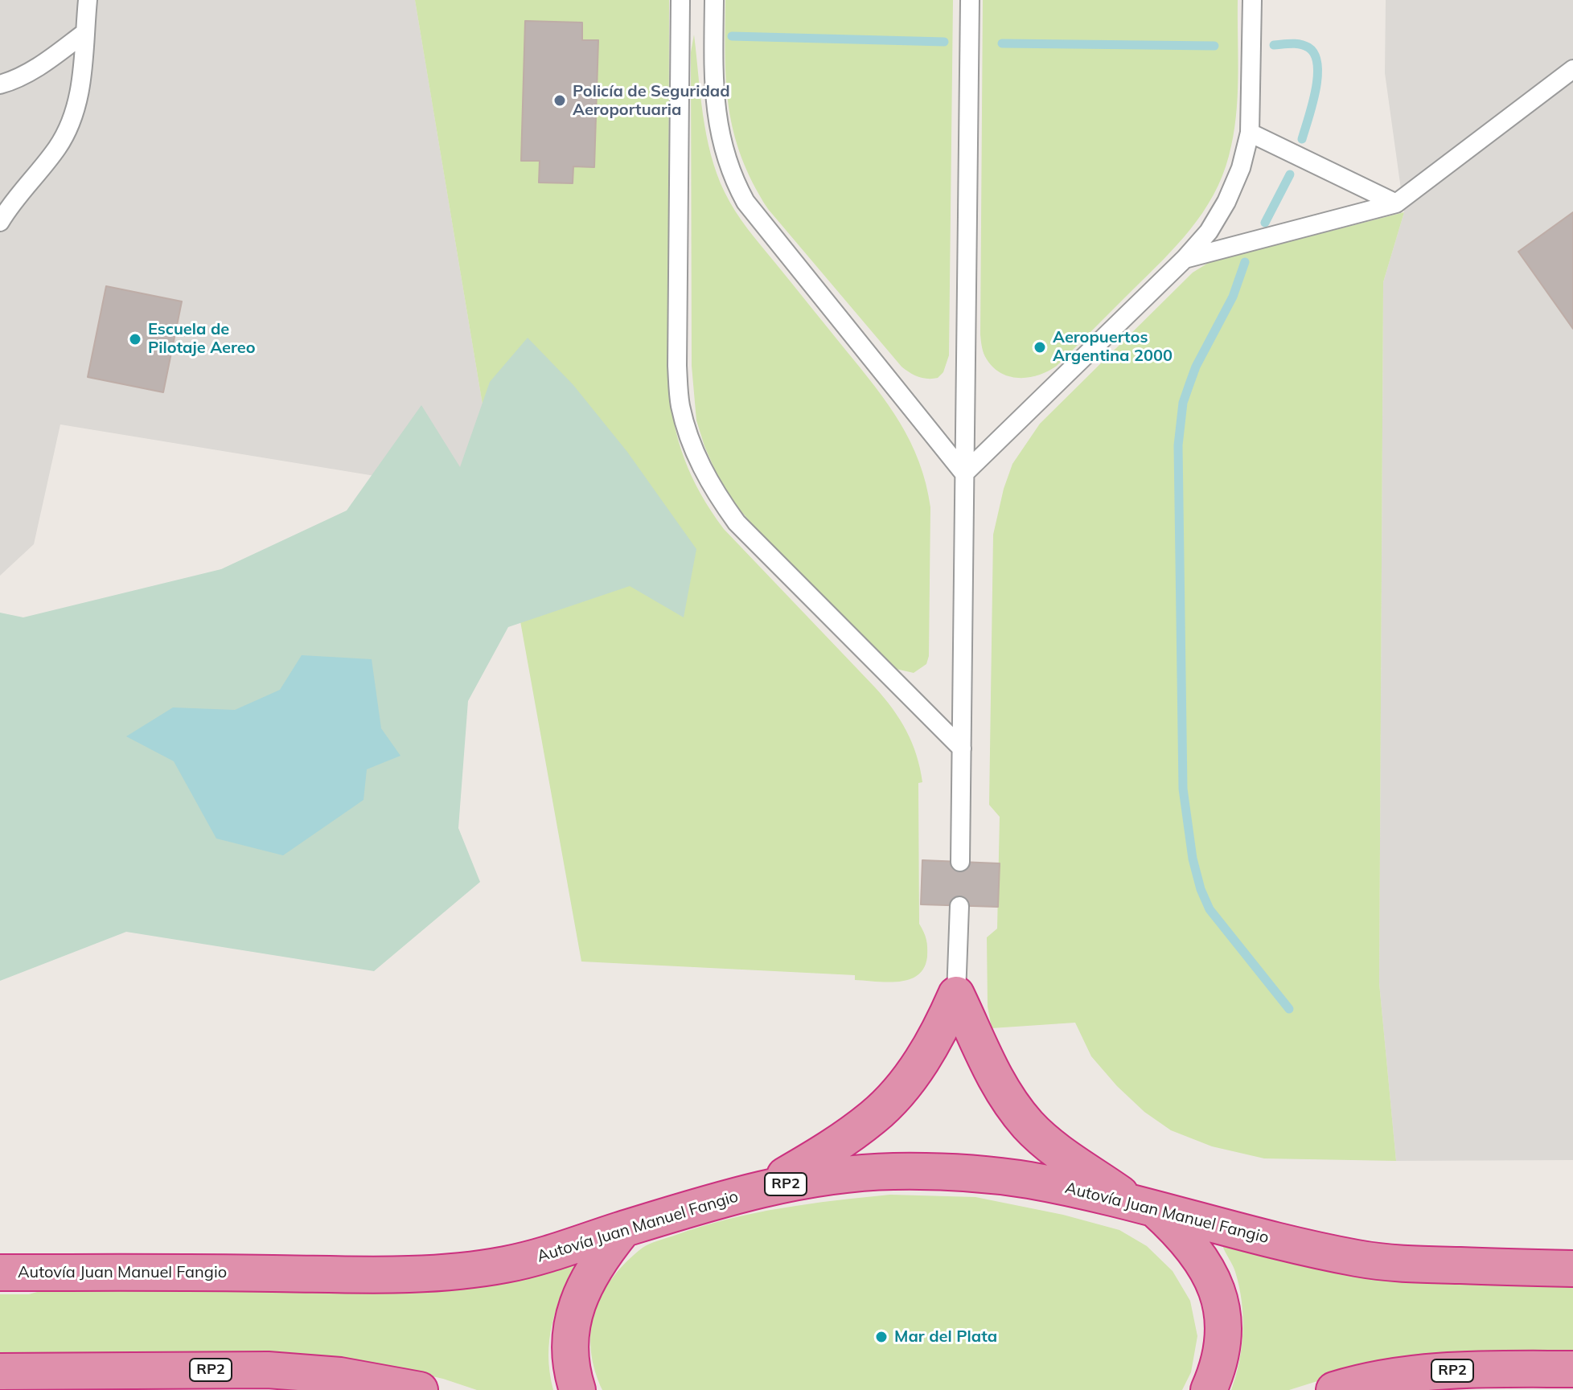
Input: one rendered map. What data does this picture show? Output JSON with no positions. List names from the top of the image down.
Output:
{
  "streets": {
    "highway": ["RP2", "Autovía Juan Manuel Fangio"]
  },
  "places": [
    "Policía de Seguridad Aeroportuaria",
    "Escuela de Pilotaje Aereo",
    "Aeropuertos Argentina 2000",
    "Mar del Plata"
  ]
}
